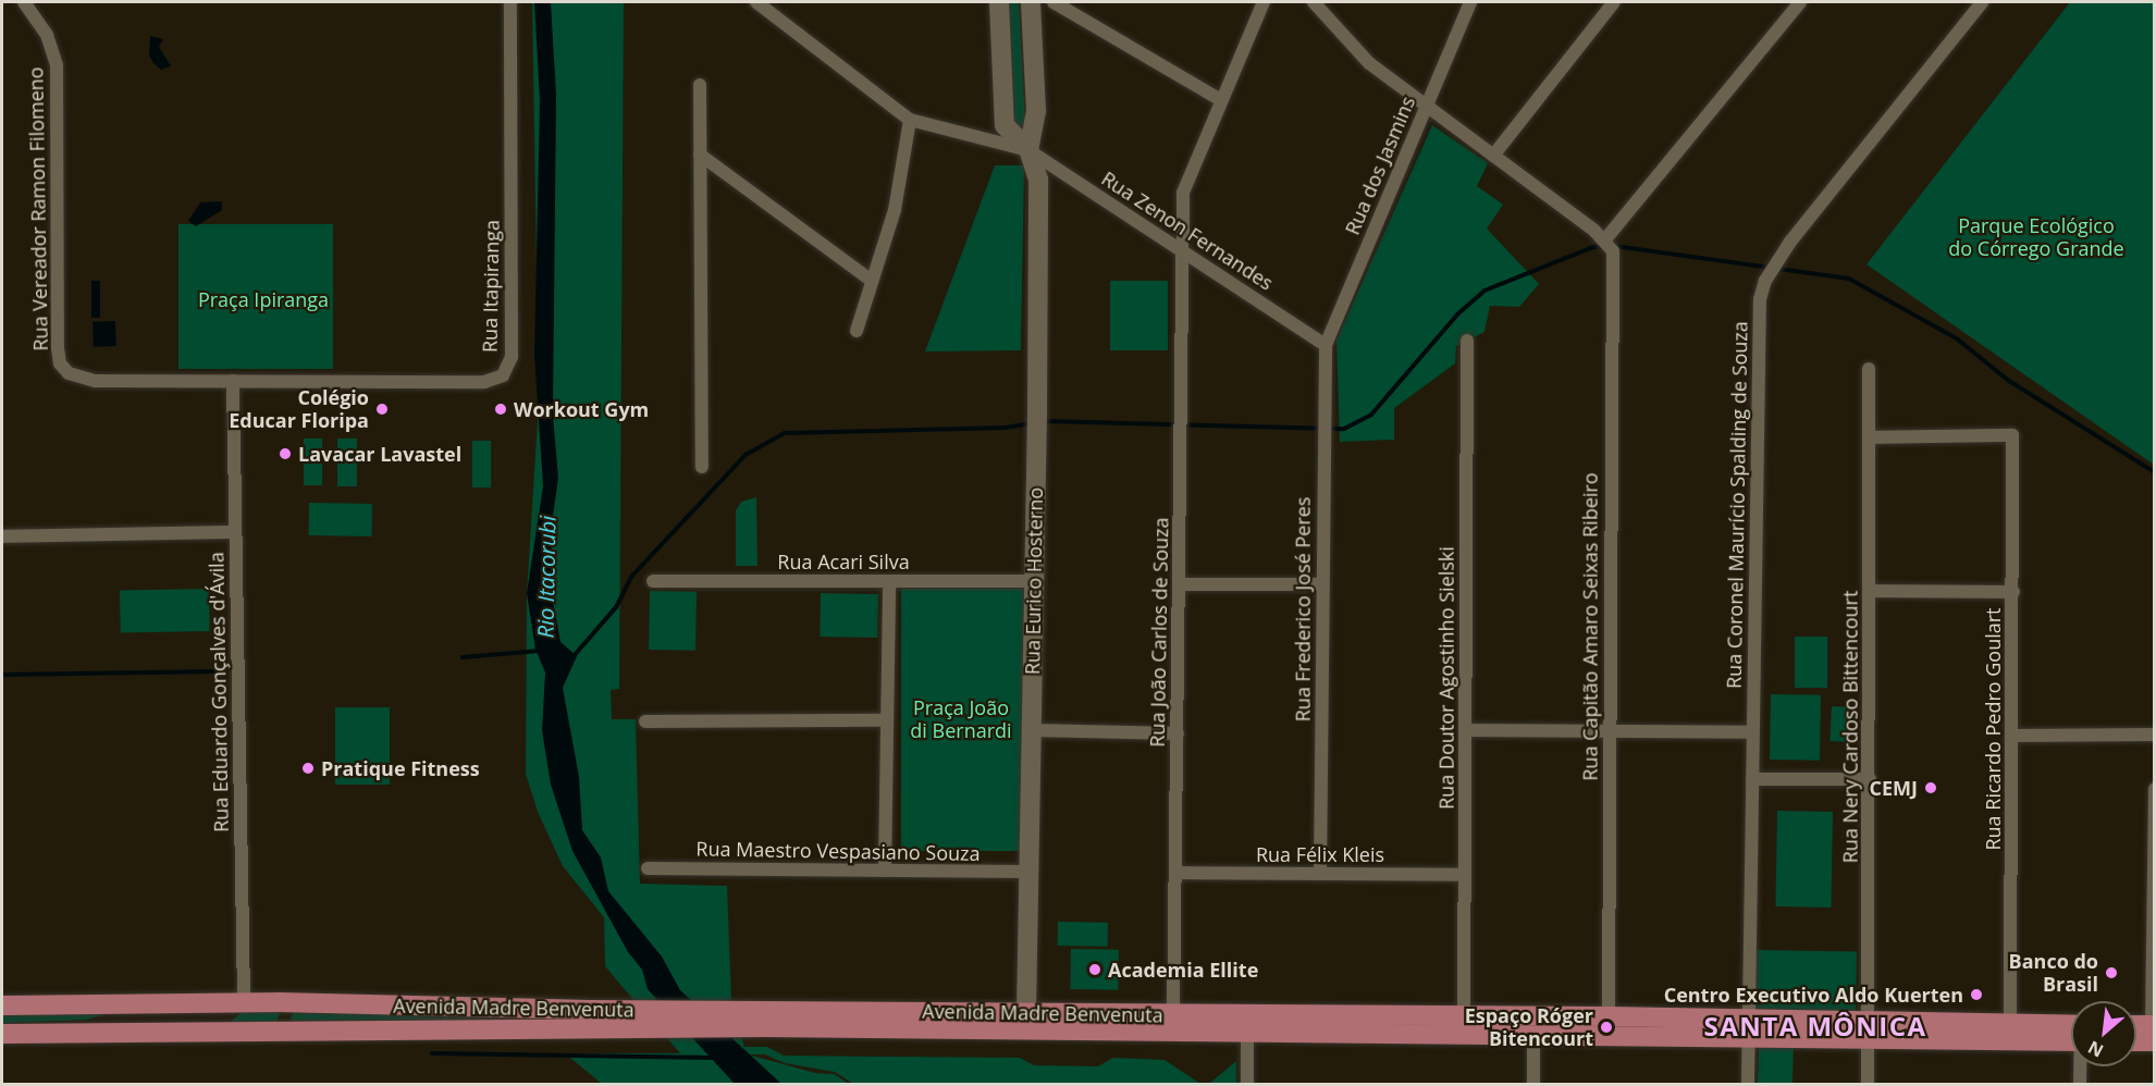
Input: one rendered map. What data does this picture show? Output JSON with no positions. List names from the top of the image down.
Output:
{
  "streets": {
    "main road": ["Avenida Madre Benvenuta"],
    "street": [
      "Rua dos Jasmins",
      "Rua Vereador Ramon Filomeno",
      "Rua Zenon Fernandes",
      "Rua Itapiranga",
      "Rua Coronel Maurício Spalding de Souza",
      "Rua Acari Silva",
      "Rua Eurico Hosterno",
      "Rua Frederico José Peres",
      "Rua Capitão Amaro Seixas Ribeiro",
      "Rua João Carlos de Souza",
      "Rua Doutor Agostinho Sielski",
      "Rua Eduardo Gonçalves d'Ávila",
      "Rua Nery Cardoso Bittencourt",
      "Rua Ricardo Pedro Goulart",
      "Rua Maestro Vespasiano Souza",
      "Rua Félix Kleis"
    ]
  },
  "crossings": [
    ["Rua dos Jasmins", "Rua Zenon Fernandes"],
    ["Rua dos Jasmins", "Rua Frederico José Peres"],
    ["Rua Vereador Ramon Filomeno", "Rua Itapiranga"],
    ["Rua Vereador Ramon Filomeno", "Rua Eduardo Gonçalves d'Ávila"],
    ["Rua Zenon Fernandes", "Rua Eurico Hosterno"],
    ["Rua Zenon Fernandes", "Rua Frederico José Peres"],
    ["Rua Zenon Fernandes", "Rua João Carlos de Souza"],
    ["Rua Itapiranga", "Rua Eduardo Gonçalves d'Ávila"],
    ["Rua Coronel Maurício Spalding de Souza", "Avenida Madre Benvenuta"],
    ["Rua Acari Silva", "Rua Eurico Hosterno"],
    ["Rua Eurico Hosterno", "Rua Maestro Vespasiano Souza"],
    ["Rua Eurico Hosterno", "Avenida Madre Benvenuta"],
    ["Rua Frederico José Peres", "Rua Félix Kleis"],
    ["Rua Capitão Amaro Seixas Ribeiro", "Avenida Madre Benvenuta"],
    ["Rua João Carlos de Souza", "Rua Félix Kleis"],
    ["Rua João Carlos de Souza", "Avenida Madre Benvenuta"],
    ["Rua Doutor Agostinho Sielski", "Rua Félix Kleis"],
    ["Rua Doutor Agostinho Sielski", "Avenida Madre Benvenuta"],
    ["Rua Eduardo Gonçalves d'Ávila", "Avenida Madre Benvenuta"],
    ["Rua Nery Cardoso Bittencourt", "Rua Ricardo Pedro Goulart"],
    ["Rua Nery Cardoso Bittencourt", "Avenida Madre Benvenuta"],
    ["Rua Ricardo Pedro Goulart", "Avenida Madre Benvenuta"]
  ],
  "districts": ["SANTA MÔNICA"],
  "water": ["Rio Itacorubi"],
  "parks": ["Parque Ecológico do Córrego Grande", "Praça Ipiranga", "Praça João di Bernardi"],
  "places": [
    "Colégio Educar Floripa",
    "Workout Gym",
    "Lavacar Lavastel",
    "Pratique Fitness",
    "CEMJ",
    "Academia Ellite",
    "Banco do Brasil",
    "Centro Executivo Aldo Kuerten",
    "Espaço Róger Bitencourt"
  ],
  "north": "bottom left"
}
